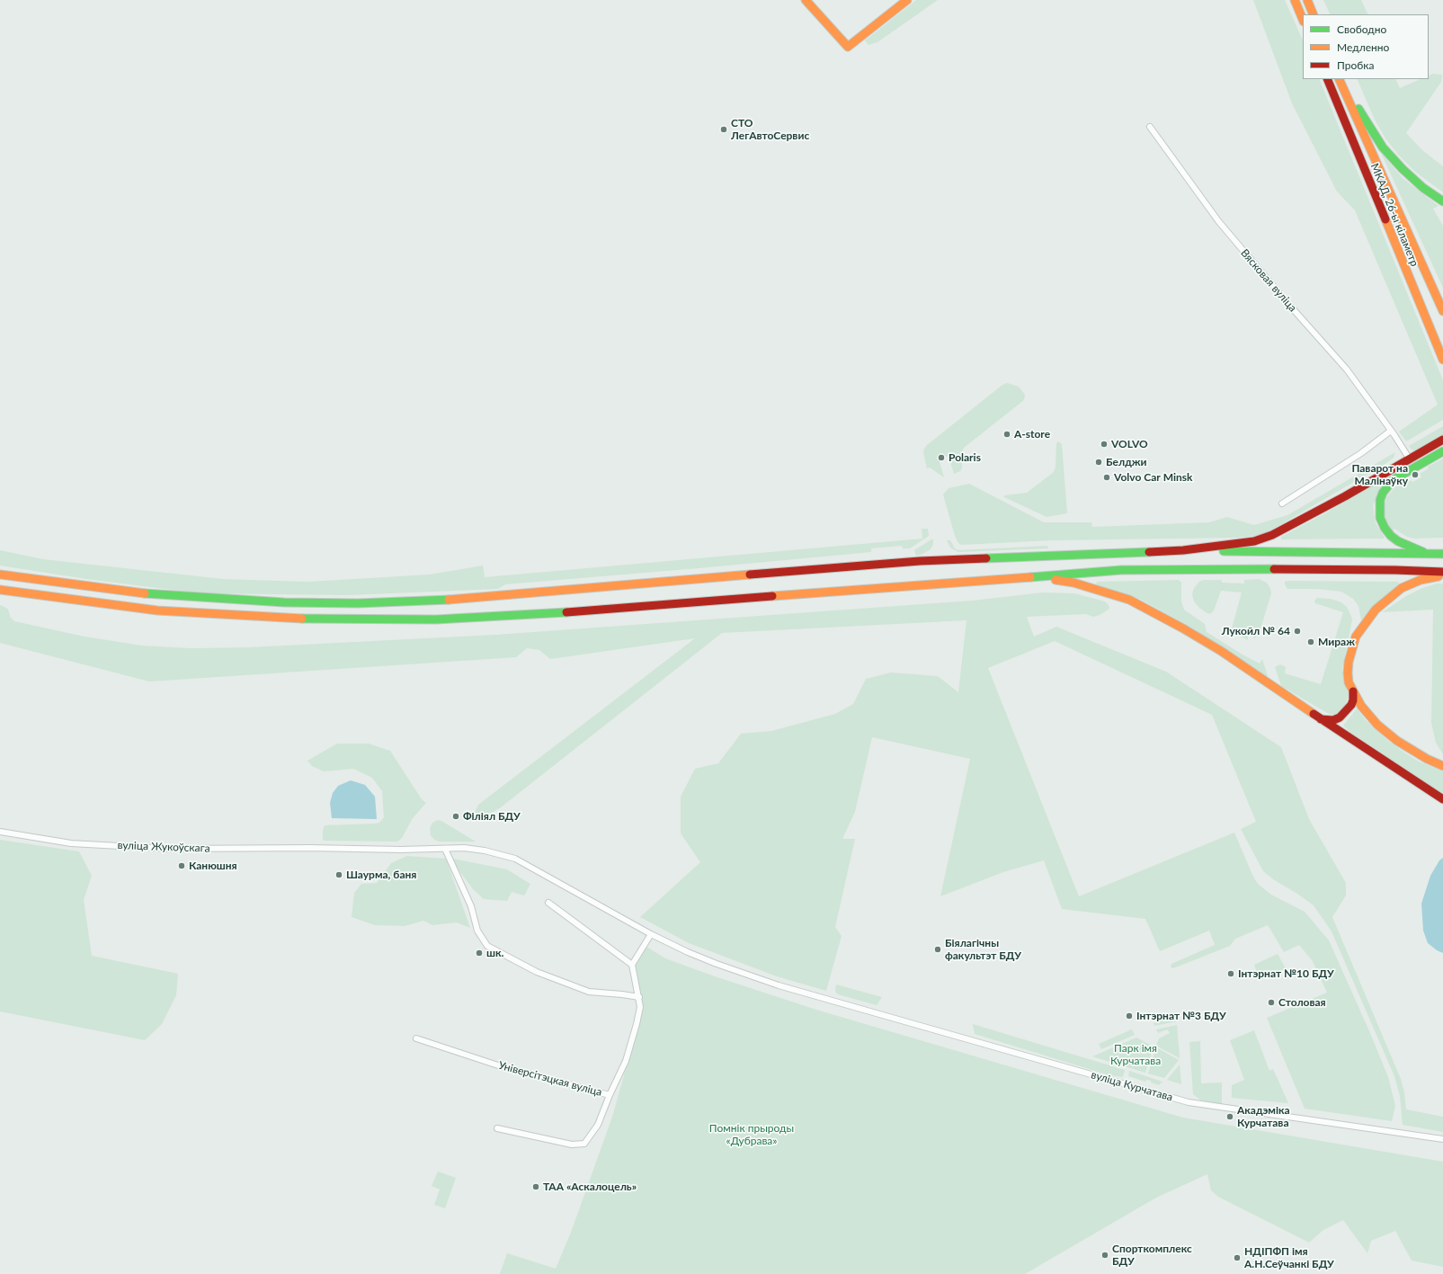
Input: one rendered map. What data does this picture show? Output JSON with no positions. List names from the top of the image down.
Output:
{
  "streets": {
    "main road": ["МКАД, 26-ы кіламетр"],
    "street": [
      "Вясковая вуліца",
      "вуліца Жукоўскага",
      "Універсітэцкая вуліца",
      "вуліца Курчатава"
    ]
  },
  "crossings": [
    ["вуліца Жукоўскага", "вуліца Курчатава"]
  ],
  "parks": ["Парк імя Курчатава", "Помнік прыроды «Дубрава»"],
  "places": [
    "СТО ЛегАвтоСервис",
    "А-store",
    "VOLVO",
    "Polaris",
    "Белджи",
    "Паварот на Малінаўку",
    "Volvo Car Minsk",
    "Лукойл № 64",
    "Мираж",
    "Філіял БДУ",
    "Канюшня",
    "Шаурма, баня",
    "Біялагічны факультэт БДУ",
    "шк.",
    "Інтэрнат №10 БДУ",
    "Столовая",
    "Інтэрнат №3 БДУ",
    "Акадэміка Курчатава",
    "ТАА «Аскалоцель»",
    "Спорткомплекс БДУ",
    "НДІПФП імя А.Н.Сеўчанкі БДУ"
  ],
  "legend": ["Свободно", "Медленно", "Пробка"]
}
